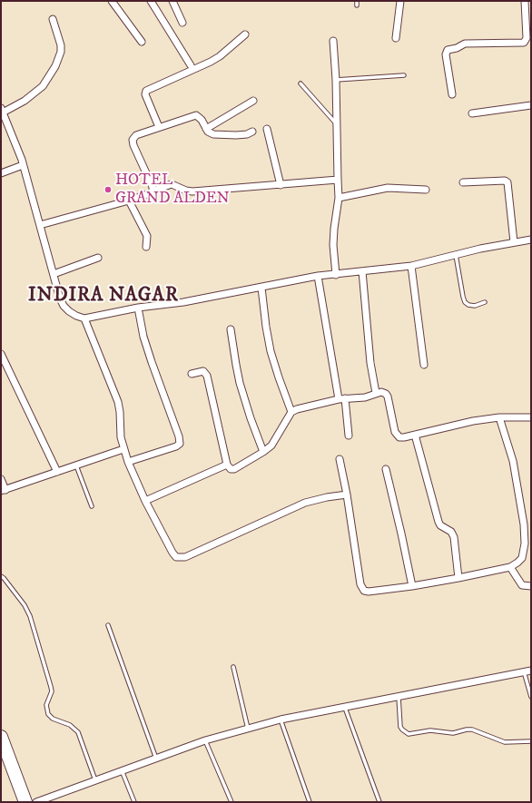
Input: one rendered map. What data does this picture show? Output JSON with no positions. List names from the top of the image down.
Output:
{
  "districts": ["INDIRA NAGAR"],
  "places": ["HOTEL GRAND ALDEN"]
}
